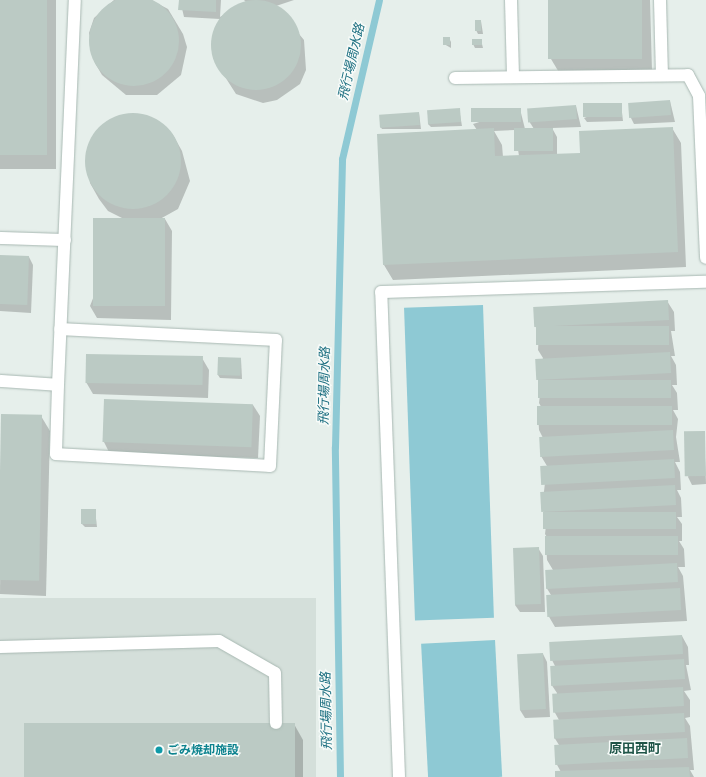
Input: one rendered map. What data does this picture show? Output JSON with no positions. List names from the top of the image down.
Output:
{
  "districts": ["原田西町"],
  "water": ["飛行場周水路"],
  "places": ["ごみ焼却施設"]
}
